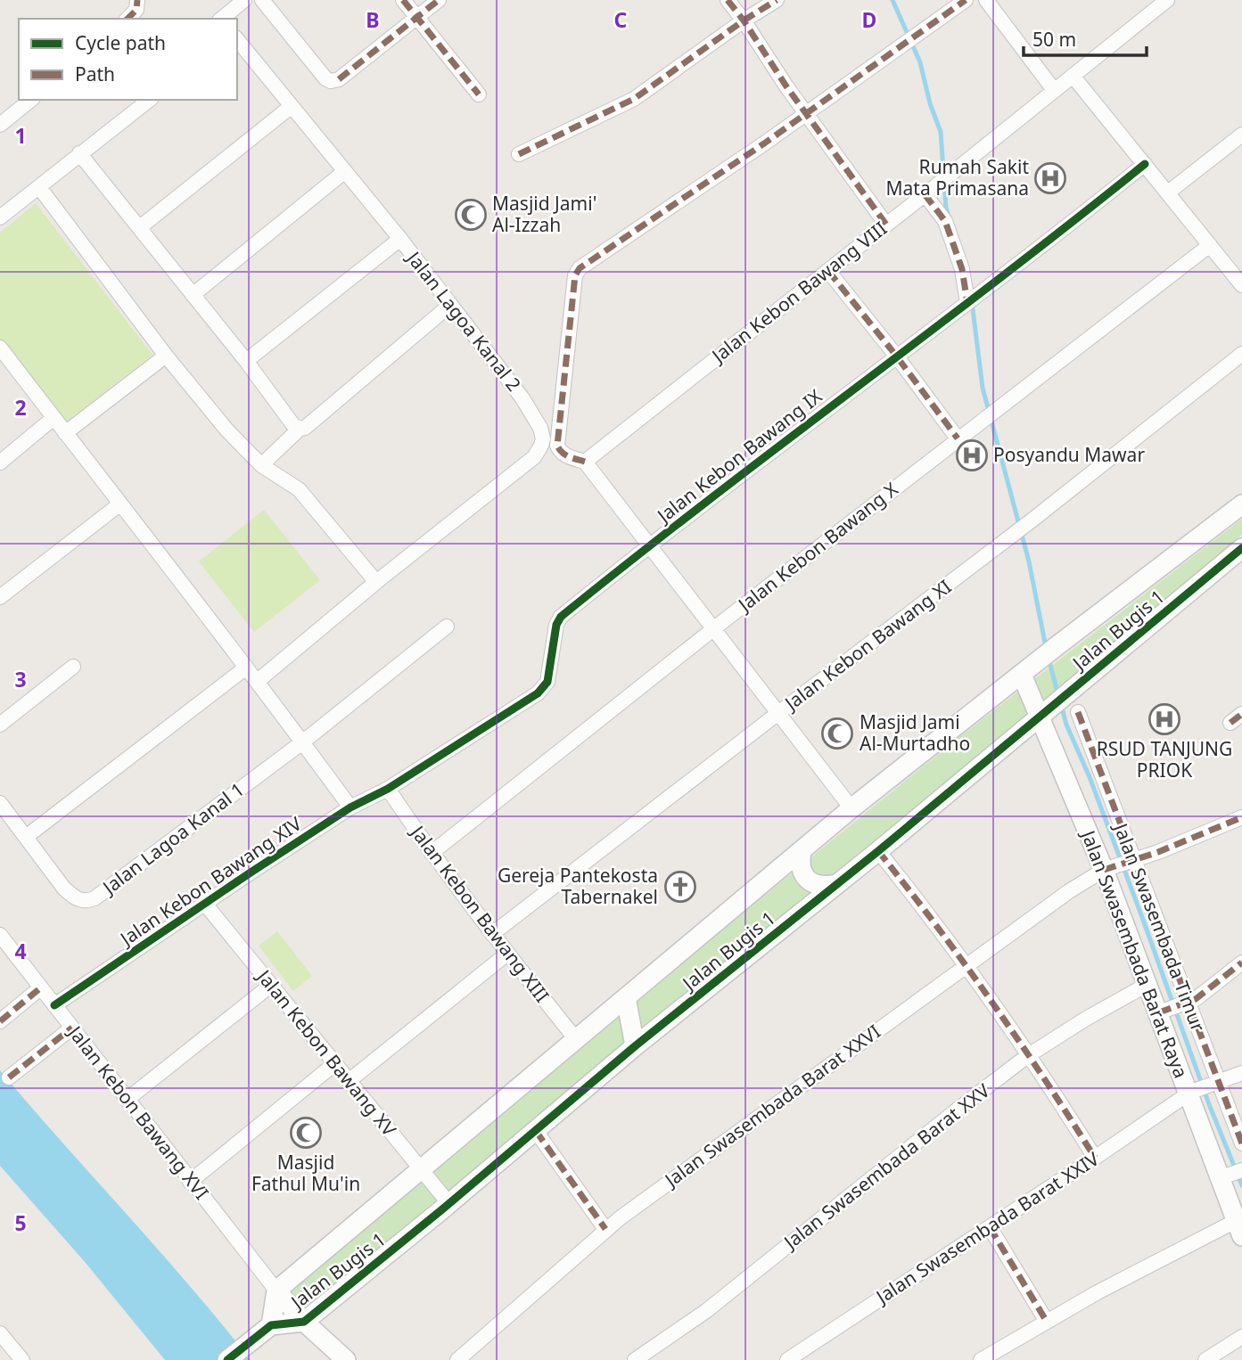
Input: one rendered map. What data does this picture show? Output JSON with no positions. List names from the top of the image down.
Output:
{
  "streets": {
    "street": [
      "Jalan Kebon Bawang VIII",
      "Jalan Lagoa Kanal 2",
      "Jalan Kebon Bawang IX",
      "Jalan Kebon Bawang X",
      "Jalan Bugis 1",
      "Jalan Kebon Bawang XI",
      "Jalan Lagoa Kanal 1",
      "Jalan Kebon Bawang XIV",
      "Jalan Kebon Bawang XIII",
      "Jalan Swasembada Timur",
      "Jalan Swasembada Barat Raya",
      "Jalan Kebon Bawang XV",
      "Jalan Swasembada Barat XXVI",
      "Jalan Kebon Bawang XVI",
      "Jalan Swasembada Barat XXV",
      "Jalan Swasembada Barat XXIV"
    ]
  },
  "crossings": [
    ["Jalan Kebon Bawang IX", "Jalan Kebon Bawang XIV"],
    ["Jalan Kebon Bawang IX", "Jalan Kebon Bawang XIII"],
    ["Jalan Kebon Bawang X", "Jalan Kebon Bawang XIII"],
    ["Jalan Bugis 1", "Jalan Kebon Bawang XIII"],
    ["Jalan Bugis 1", "Jalan Swasembada Barat Raya"],
    ["Jalan Bugis 1", "Jalan Kebon Bawang XV"],
    ["Jalan Bugis 1", "Jalan Kebon Bawang XVI"],
    ["Jalan Kebon Bawang XI", "Jalan Kebon Bawang XIII"],
    ["Jalan Kebon Bawang XIV", "Jalan Kebon Bawang XIII"],
    ["Jalan Kebon Bawang XIV", "Jalan Kebon Bawang XV"],
    ["Jalan Kebon Bawang XIV", "Jalan Kebon Bawang XVI"],
    ["Jalan Swasembada Timur", "Jalan Swasembada Barat XXVI"],
    ["Jalan Swasembada Timur", "Jalan Swasembada Barat XXIV"],
    ["Jalan Swasembada Barat Raya", "Jalan Swasembada Barat XXVI"],
    ["Jalan Swasembada Barat Raya", "Jalan Swasembada Barat XXV"],
    ["Jalan Swasembada Barat Raya", "Jalan Swasembada Barat XXIV"]
  ],
  "places": {
    "hospital": ["Rumah Sakit Mata Primasana", "Posyandu Mawar", "RSUD TANJUNG PRIOK"],
    "mosque": ["Masjid Jami' Al-Izzah", "Masjid Jami Al-Murtadho", "Masjid Fathul Mu'in"],
    "church": ["Gereja Pantekosta Tabernakel"]
  },
  "legend": ["Cycle path", "Path"],
  "scale_bar": "50 m",
  "grid": {
    "columns": ["B", "C", "D"],
    "rows": [
      "1",
      "2",
      "3",
      "4",
      "5"
    ]
  }
}
